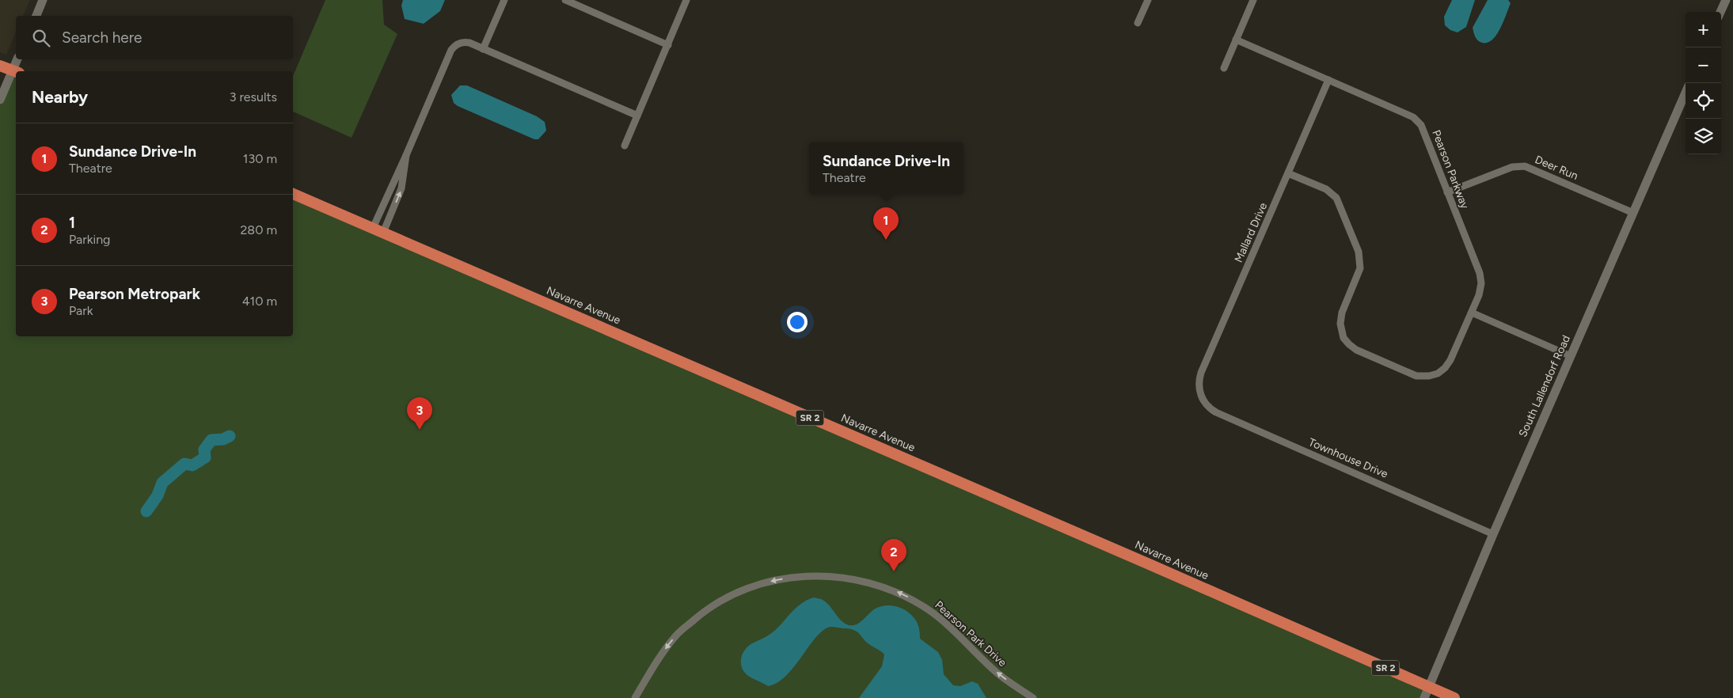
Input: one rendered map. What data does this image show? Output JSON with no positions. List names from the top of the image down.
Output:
{
  "streets": {
    "highway": ["Navarre Avenue", "SR 2"],
    "street": [
      "Deer Run",
      "Pearson Parkway",
      "Mallard Drive",
      "South Lallendorf Road",
      "Townhouse Drive",
      "Pearson Park Drive"
    ]
  },
  "crossings": [
    ["Deer Run", "Pearson Parkway"],
    ["Deer Run", "South Lallendorf Road"],
    ["Pearson Parkway", "Mallard Drive"],
    ["Mallard Drive", "Townhouse Drive"],
    ["Navarre Avenue", "South Lallendorf Road"],
    ["South Lallendorf Road", "Townhouse Drive"]
  ],
  "one_way": ["Pearson Park Drive"],
  "page": {
    "map_buttons": ["+", "−"],
    "search": "Search here",
    "heading": ["Nearby", "3 results"],
    "list": [
      {
        "mark": "1",
        "name": "Sundance Drive-In",
        "note": "Theatre",
        "value": "130 m"
      },
      {
        "mark": "2",
        "name": "1",
        "note": "Parking",
        "value": "280 m"
      },
      {
        "mark": "3",
        "name": "Pearson Metropark",
        "note": "Park",
        "value": "410 m"
      }
    ],
    "popup": ["Sundance Drive-In", "Theatre"],
    "pins": ["1", "3", "2"]
  }
}
